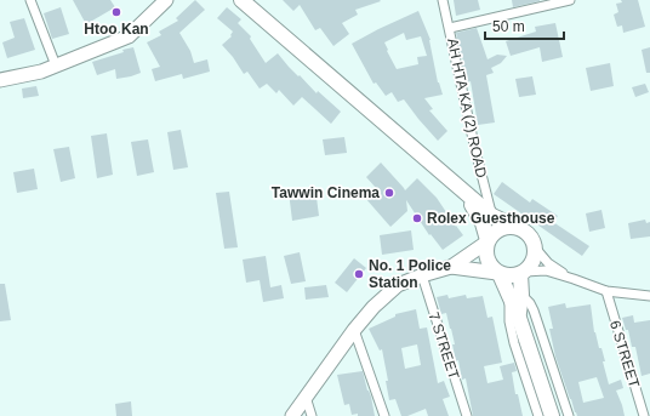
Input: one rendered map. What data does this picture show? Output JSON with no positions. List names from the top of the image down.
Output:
{
  "streets": {
    "street": ["AH HTA KA (2) ROAD", "7 STREET", "6 STREET"]
  },
  "places": [
    "Htoo Kan",
    "Tawwin Cinema",
    "Rolex Guesthouse",
    "No. 1 Police Station"
  ],
  "scale_bar": "50 m"
}
